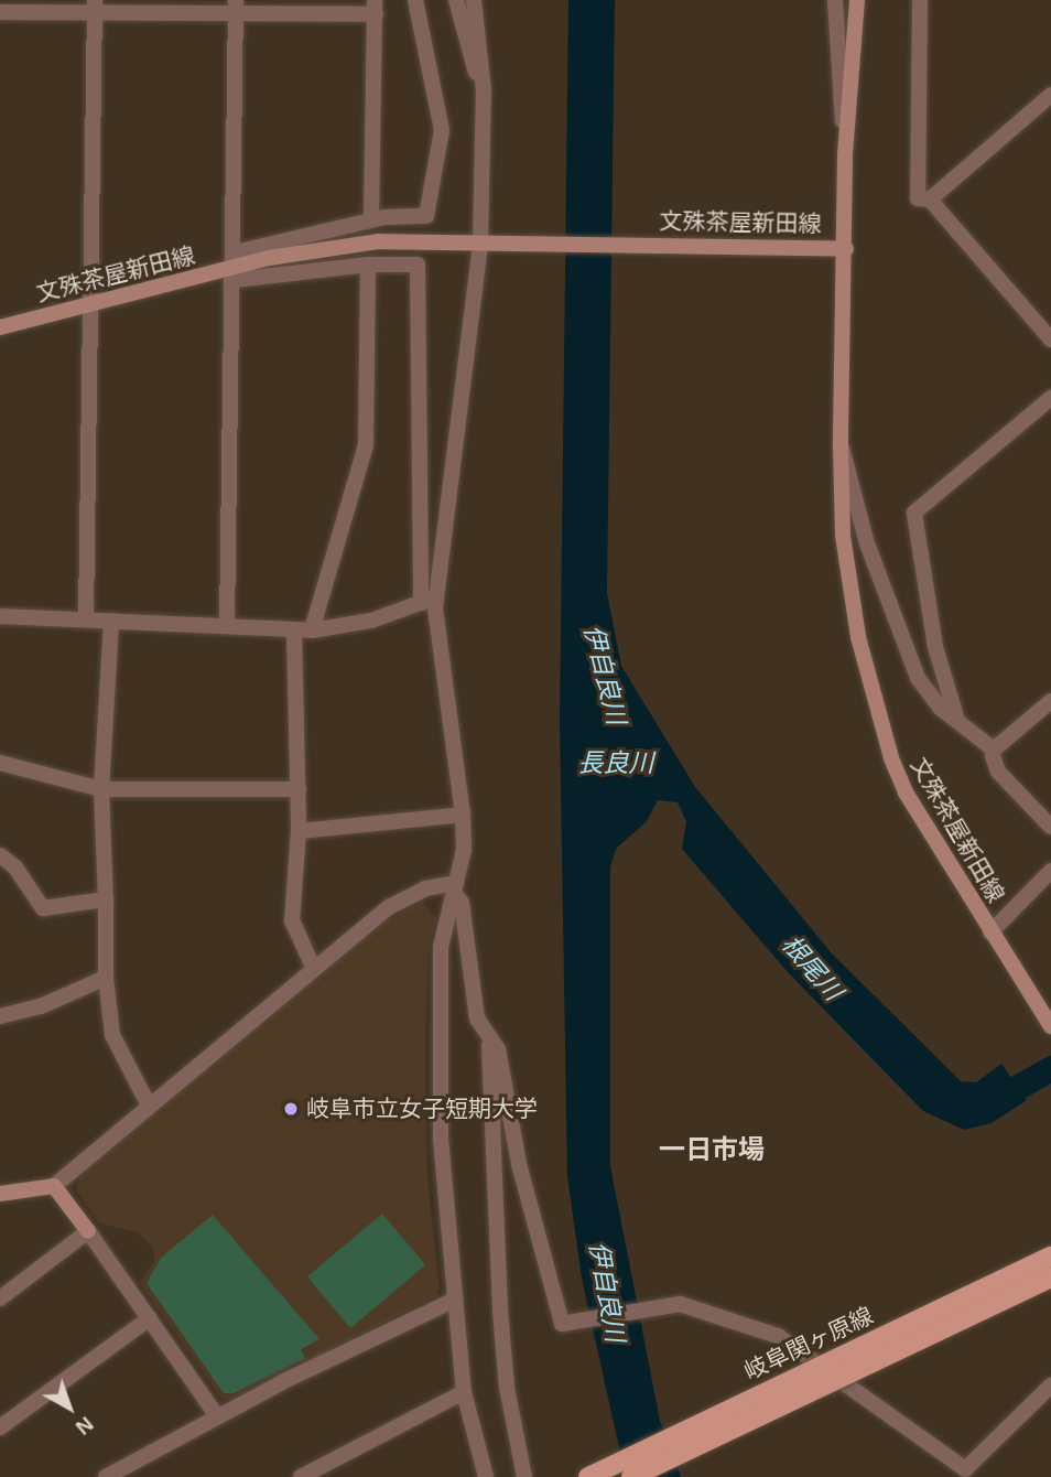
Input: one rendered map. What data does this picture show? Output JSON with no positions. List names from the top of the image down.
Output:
{
  "streets": {
    "main road": ["文殊茶屋新田線", "岐阜関ヶ原線"]
  },
  "districts": ["一日市場"],
  "water": ["伊自良川", "長良川", "根尾川"],
  "places": ["岐阜市立女子短期大学"],
  "north": "bottom right"
}
